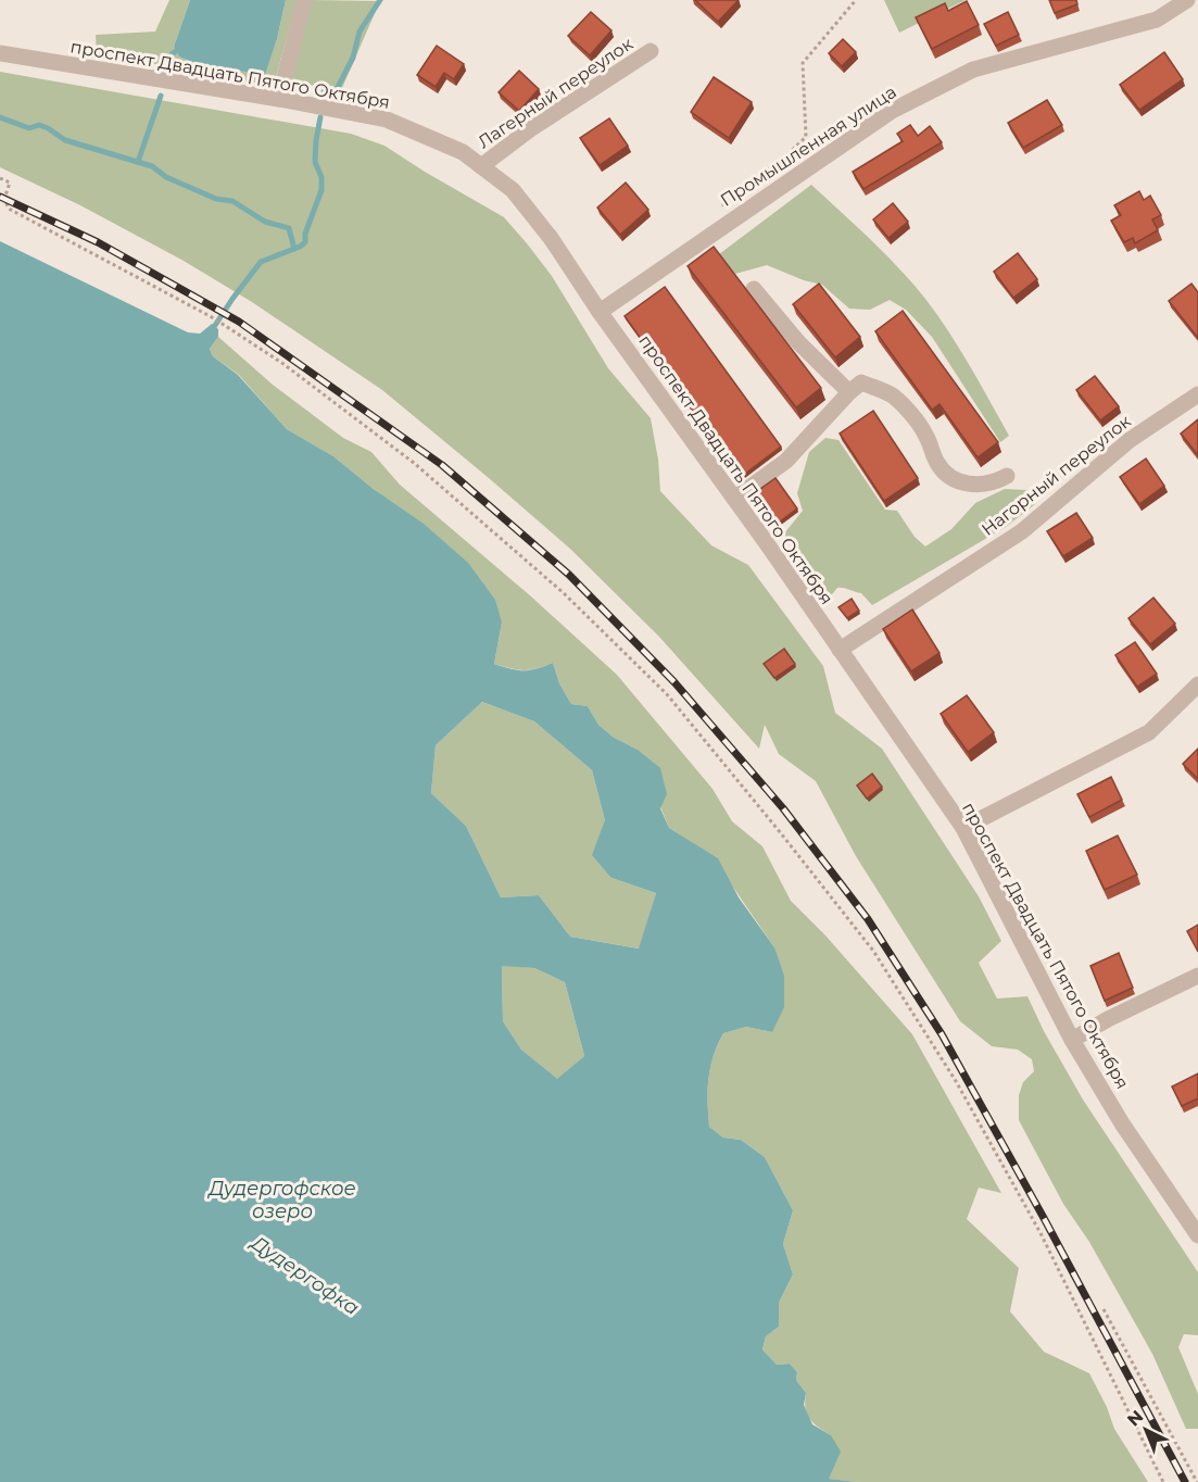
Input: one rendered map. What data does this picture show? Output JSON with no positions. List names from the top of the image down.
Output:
{
  "streets": {
    "street": [
      "проспект Двадцать Пятого Октября",
      "Лагерный переулок",
      "Промышленная улица",
      "Нагорный переулок"
    ]
  },
  "crossings": [
    ["проспект Двадцать Пятого Октября", "Лагерный переулок"],
    ["проспект Двадцать Пятого Октября", "Промышленная улица"],
    ["проспект Двадцать Пятого Октября", "Нагорный переулок"]
  ],
  "water": ["Дудергофское озеро", "Дудергофка"],
  "north": "top left"
}
